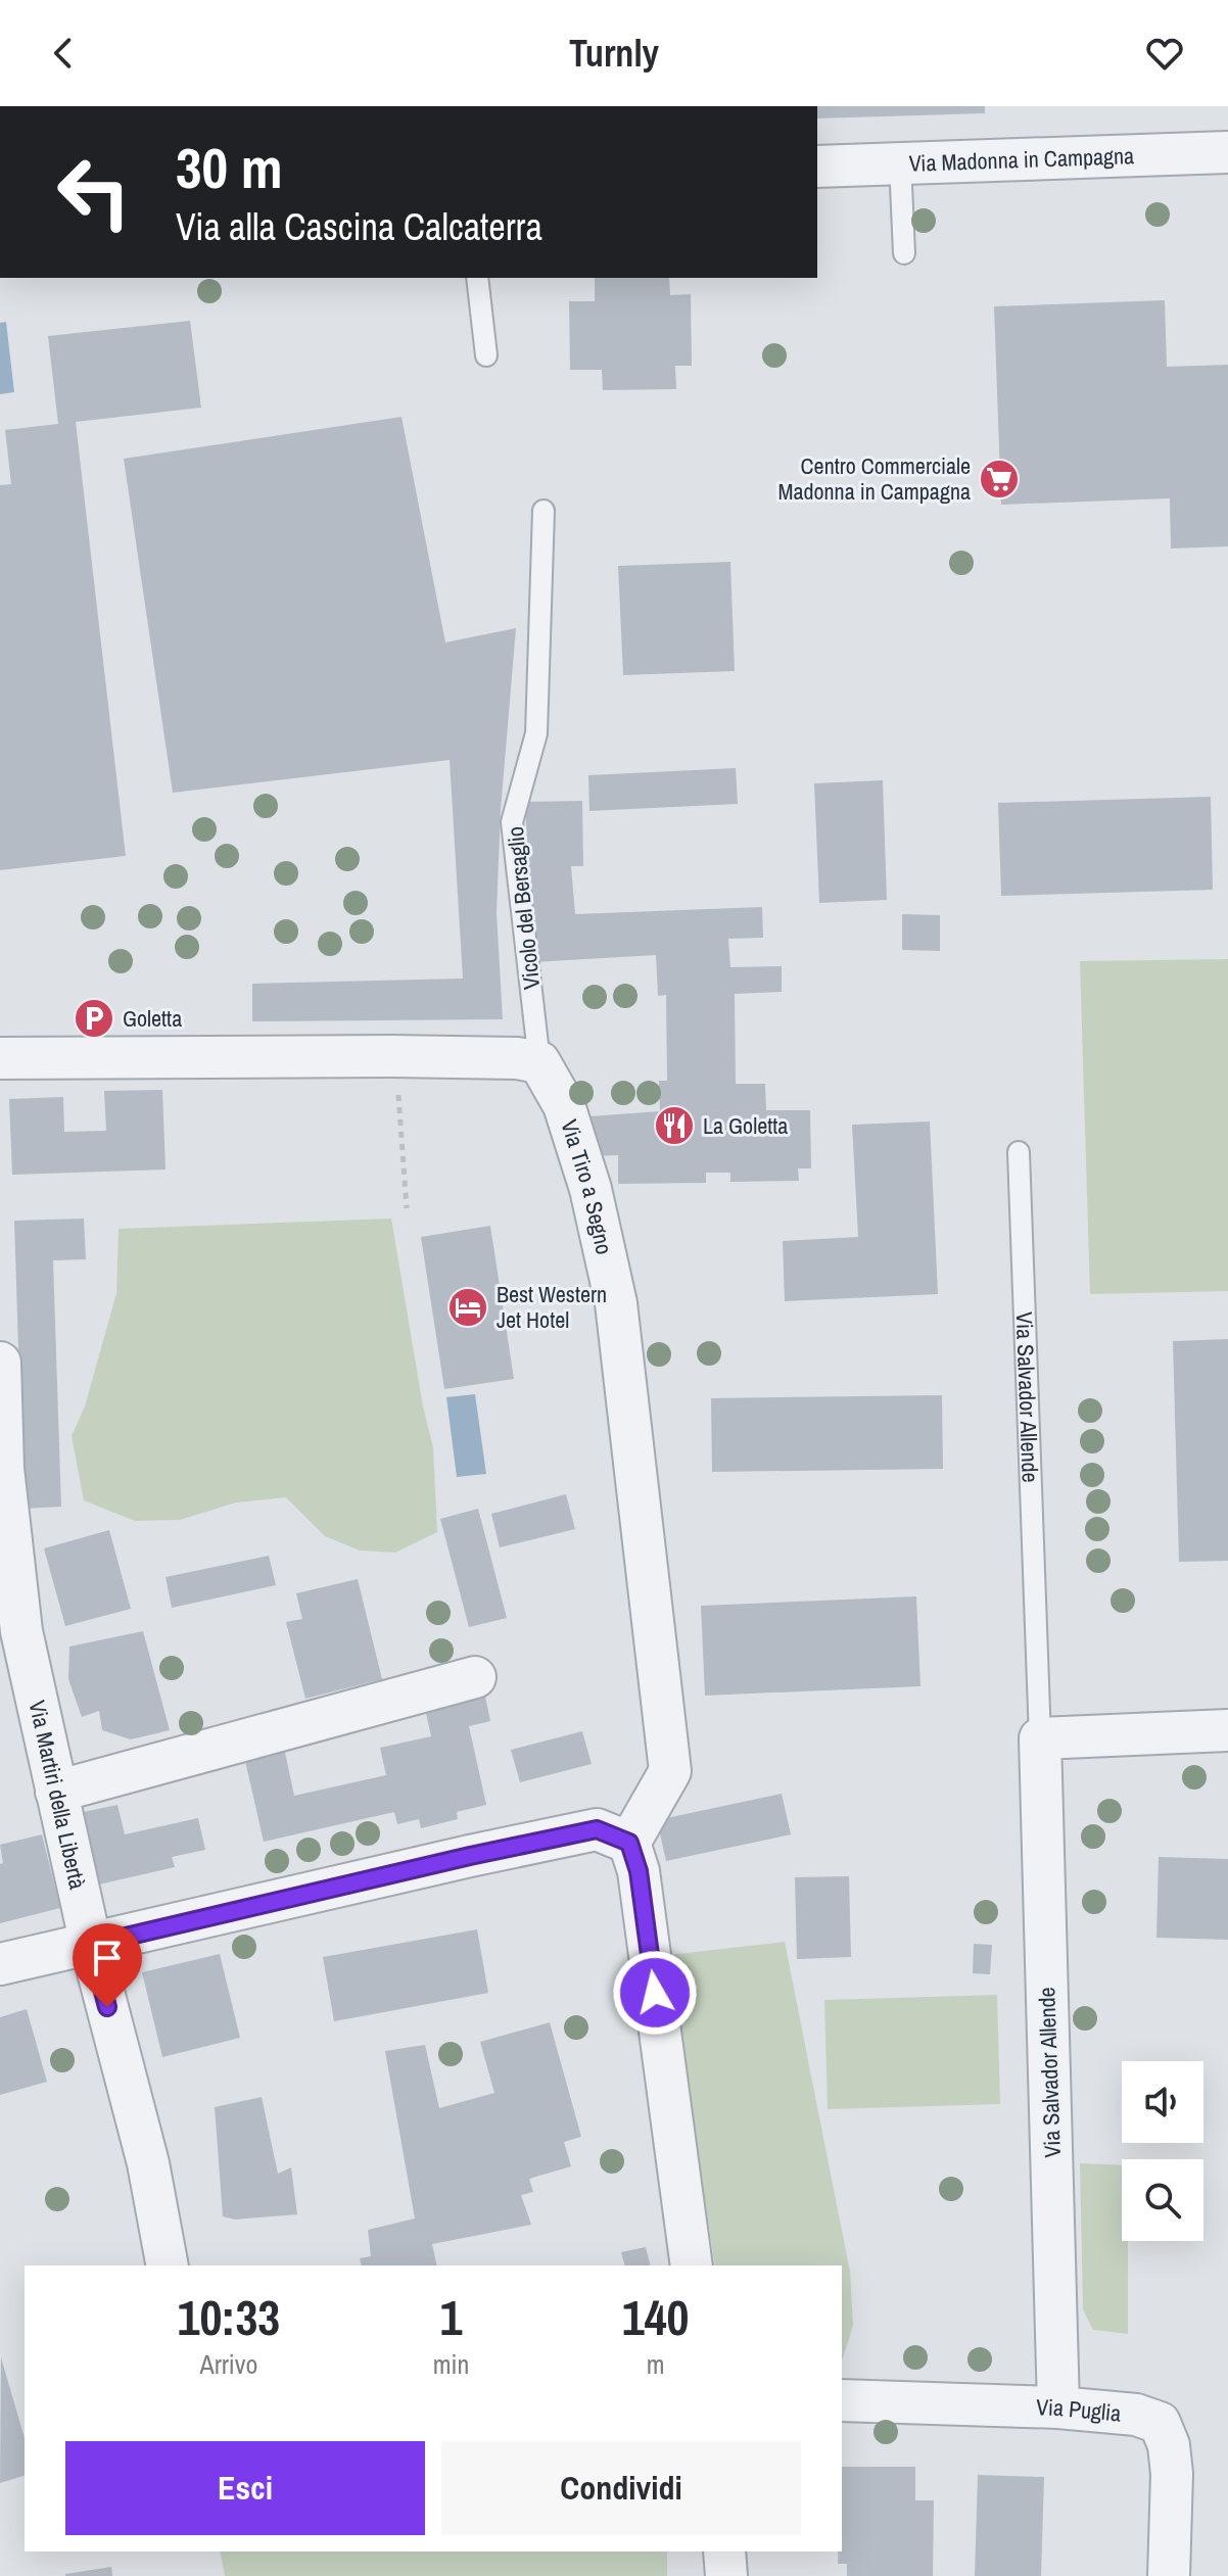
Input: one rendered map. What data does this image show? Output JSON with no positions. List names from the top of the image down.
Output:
{
  "streets": {
    "street": [
      "Via Madonna in Campagna",
      "Via Tiro a Segno",
      "Via Salvador Allende",
      "Via Martiri della Libertà",
      "Via Puglia"
    ],
    "lane": ["Vicolo del Bersaglio"]
  },
  "crossings": [
    ["Vicolo del Bersaglio", "Via Tiro a Segno"],
    ["Via Salvador Allende", "Via Puglia"]
  ],
  "places": {
    "supermarket": ["Centro Commerciale Madonna in Campagna"],
    "parking": ["Goletta"],
    "restaurant": ["La Goletta"],
    "hotel": ["Best Western Jet Hotel"]
  },
  "page": {
    "header": "Turnly",
    "turn": ["30 m", "Via alla Cascina Calcaterra"],
    "eta": [
      "10:33",
      "Arrivo",
      "1",
      "min",
      "140",
      "m"
    ],
    "buttons": ["Esci", "Condividi"]
  }
}
